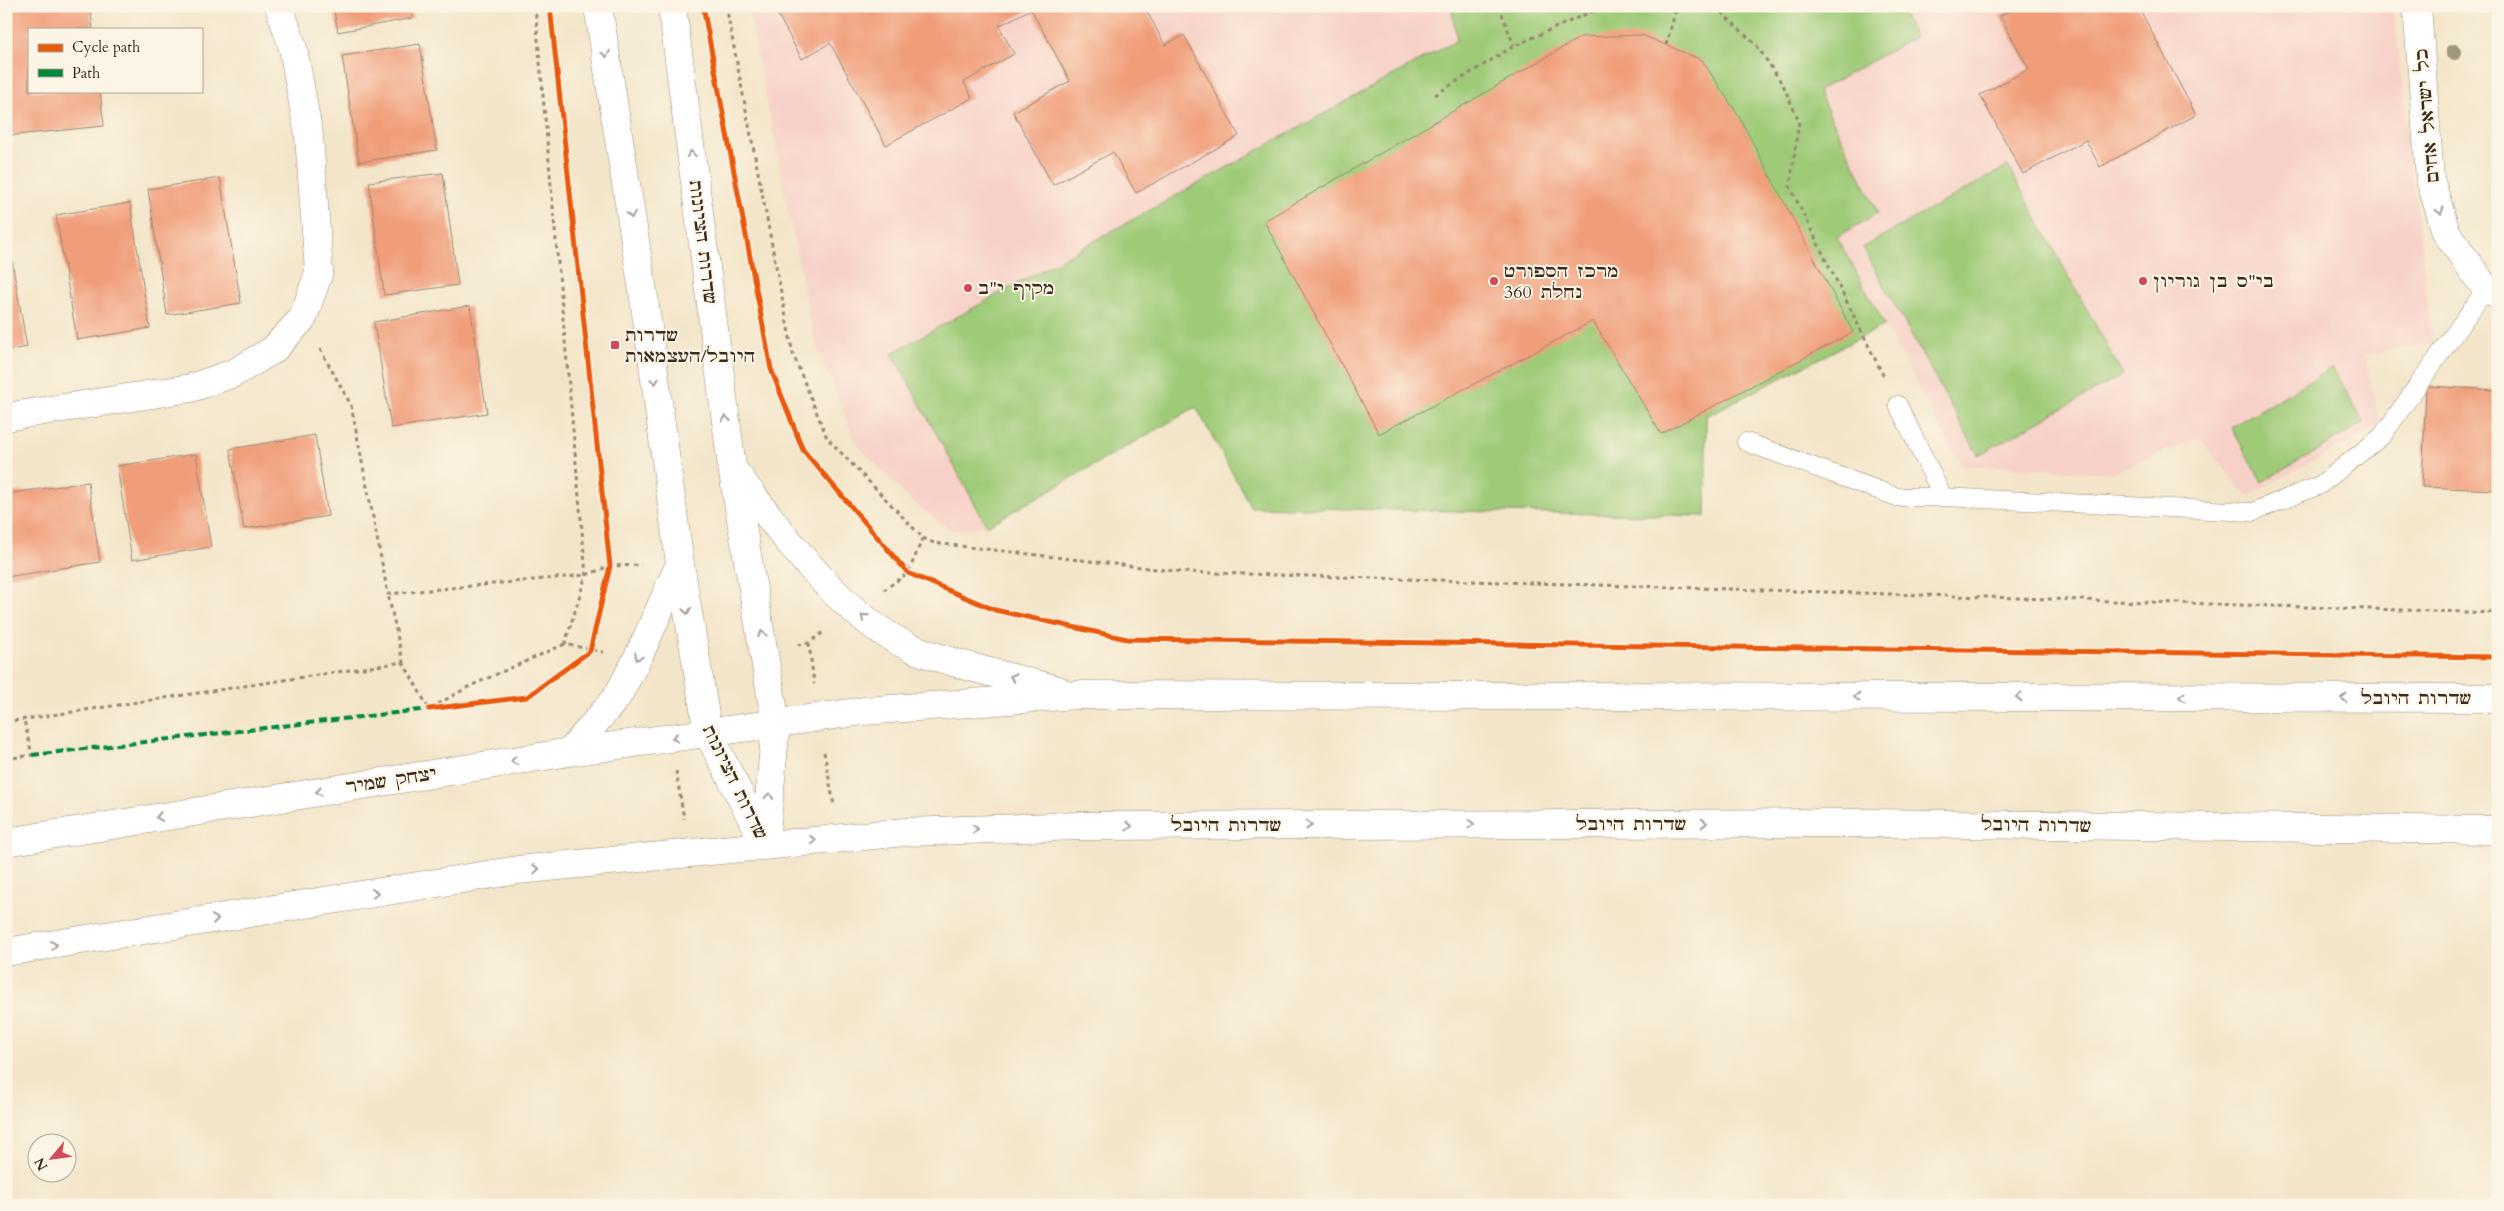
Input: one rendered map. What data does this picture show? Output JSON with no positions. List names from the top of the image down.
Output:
{
  "streets": {
    "street": [
      "כל ישראל אחים",
      "שדרות הציונות",
      "שדרות היובל",
      "יצחק שמיר"
    ]
  },
  "crossings": [
    ["שדרות הציונות", "שדרות היובל"],
    ["שדרות הציונות", "יצחק שמיר"],
    ["שדרות היובל", "יצחק שמיר"]
  ],
  "one_way": ["כל ישראל אחים"],
  "places": {
    "other": ["מרכז הספורט 360 נחלת", "בי\"ס בן גוריון", "מקיף י\"ב"],
    "transit": ["שדרות היובל/העצמאות"]
  },
  "legend": ["Cycle path", "Path"],
  "north": "bottom left"
}
